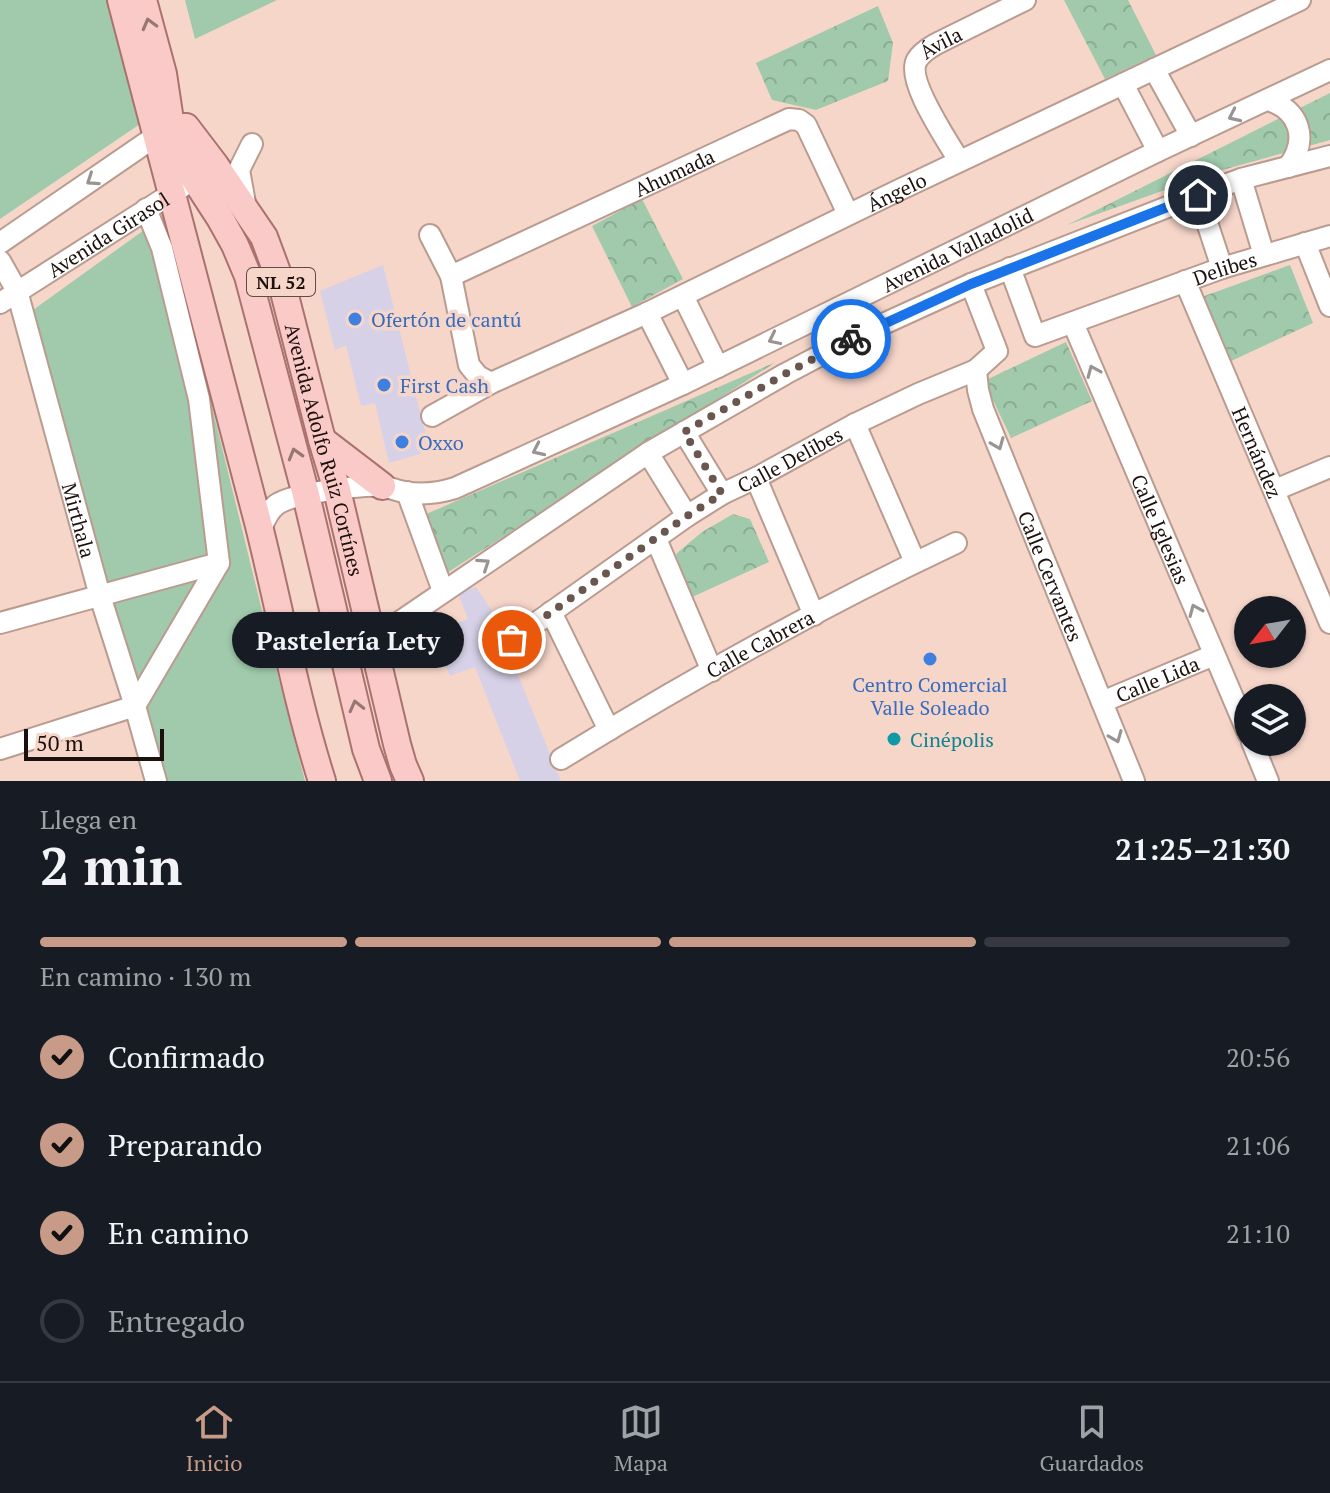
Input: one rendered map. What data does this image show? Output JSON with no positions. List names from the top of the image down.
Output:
{
  "streets": {
    "main road": ["NL 52", "Avenida Adolfo Ruiz Cortínes"],
    "street": [
      "Ávila",
      "Ahumada",
      "Ángelo",
      "Avenida Girasol",
      "Avenida Valladolid",
      "Delibes",
      "Hernández",
      "Calle Delibes",
      "Mirthala",
      "Calle Iglesias",
      "Calle Cervantes",
      "Calle Cabrera",
      "Calle Lida"
    ]
  },
  "crossings": [
    ["Ávila", "Ángelo"],
    ["Ahumada", "Ángelo"],
    ["Avenida Girasol", "Avenida Adolfo Ruiz Cortínes"],
    ["Avenida Girasol", "Mirthala"],
    ["Avenida Valladolid", "Avenida Adolfo Ruiz Cortínes"],
    ["Avenida Valladolid", "Calle Delibes"],
    ["Delibes", "Hernández"],
    ["Delibes", "Calle Iglesias"],
    ["Calle Delibes", "Calle Cervantes"],
    ["Calle Iglesias", "Calle Lida"],
    ["Calle Cervantes", "Calle Lida"]
  ],
  "one_way": ["Calle Iglesias"],
  "places": [
    "Ofertón de cantú",
    "First Cash",
    "Oxxo",
    "Pastelería Lety",
    "Centro Comercial Valle Soleado",
    "Cinépolis"
  ],
  "scale_bar": "50 m",
  "north": "bottom left",
  "page": {
    "bubble": "Pastelería Lety",
    "scale": "50 m",
    "heading": ["2 min", "Llega en", "21:25–21:30"],
    "bar": "En camino · 130 m",
    "list": [
      ["Confirmado", "20:56"],
      ["Preparando", "21:06"],
      ["En camino", "21:10"],
      "Entregado"
    ],
    "tabs": ["Inicio", "Mapa", "Guardados"]
  }
}
